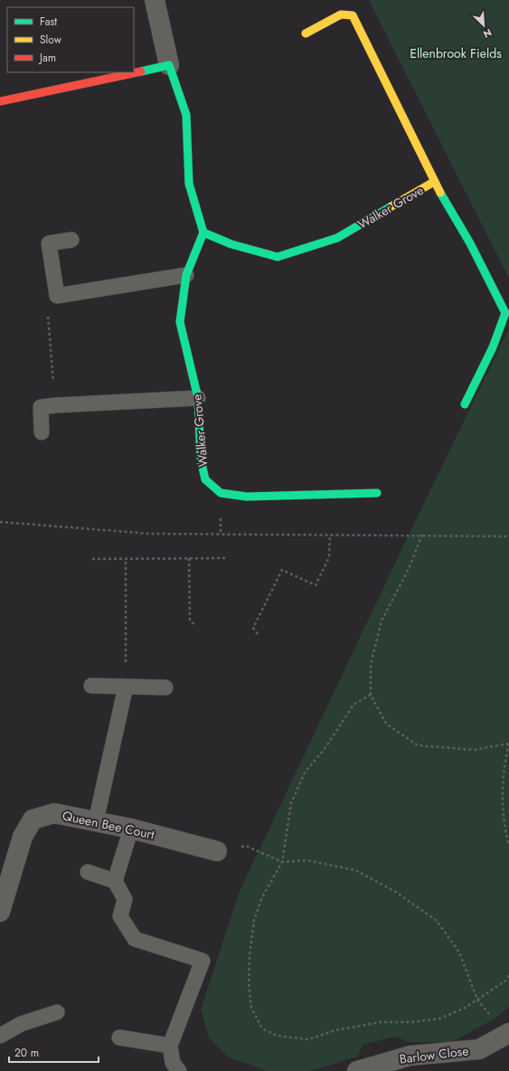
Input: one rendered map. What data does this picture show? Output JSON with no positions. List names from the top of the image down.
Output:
{
  "streets": {
    "street": ["Walker Grove", "Queen Bee Court", "Barlow Close"]
  },
  "parks": ["Ellenbrook Fields"],
  "legend": ["Fast", "Slow", "Jam"],
  "scale_bar": "20 m",
  "north": "bottom right"
}
